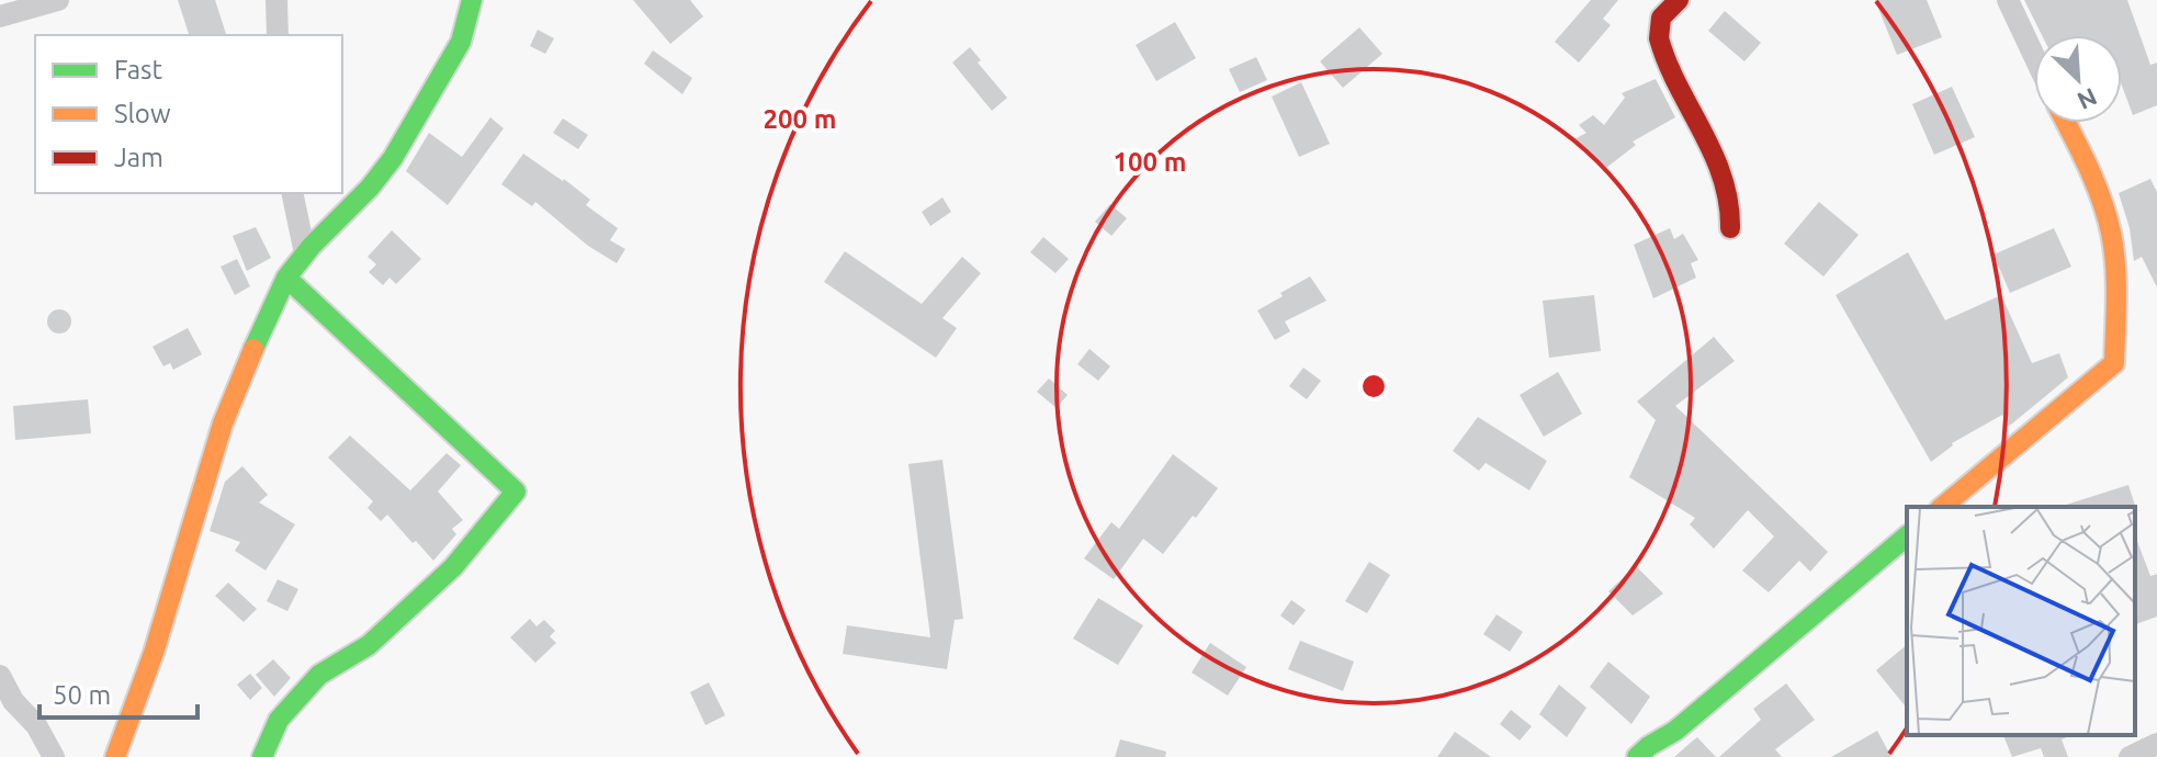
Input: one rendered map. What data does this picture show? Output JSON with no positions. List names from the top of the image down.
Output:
{
  "legend": ["Fast", "Slow", "Jam"],
  "scale_bar": "50 m",
  "north": "bottom right",
  "rings": ["200 m", "100 m"]
}
